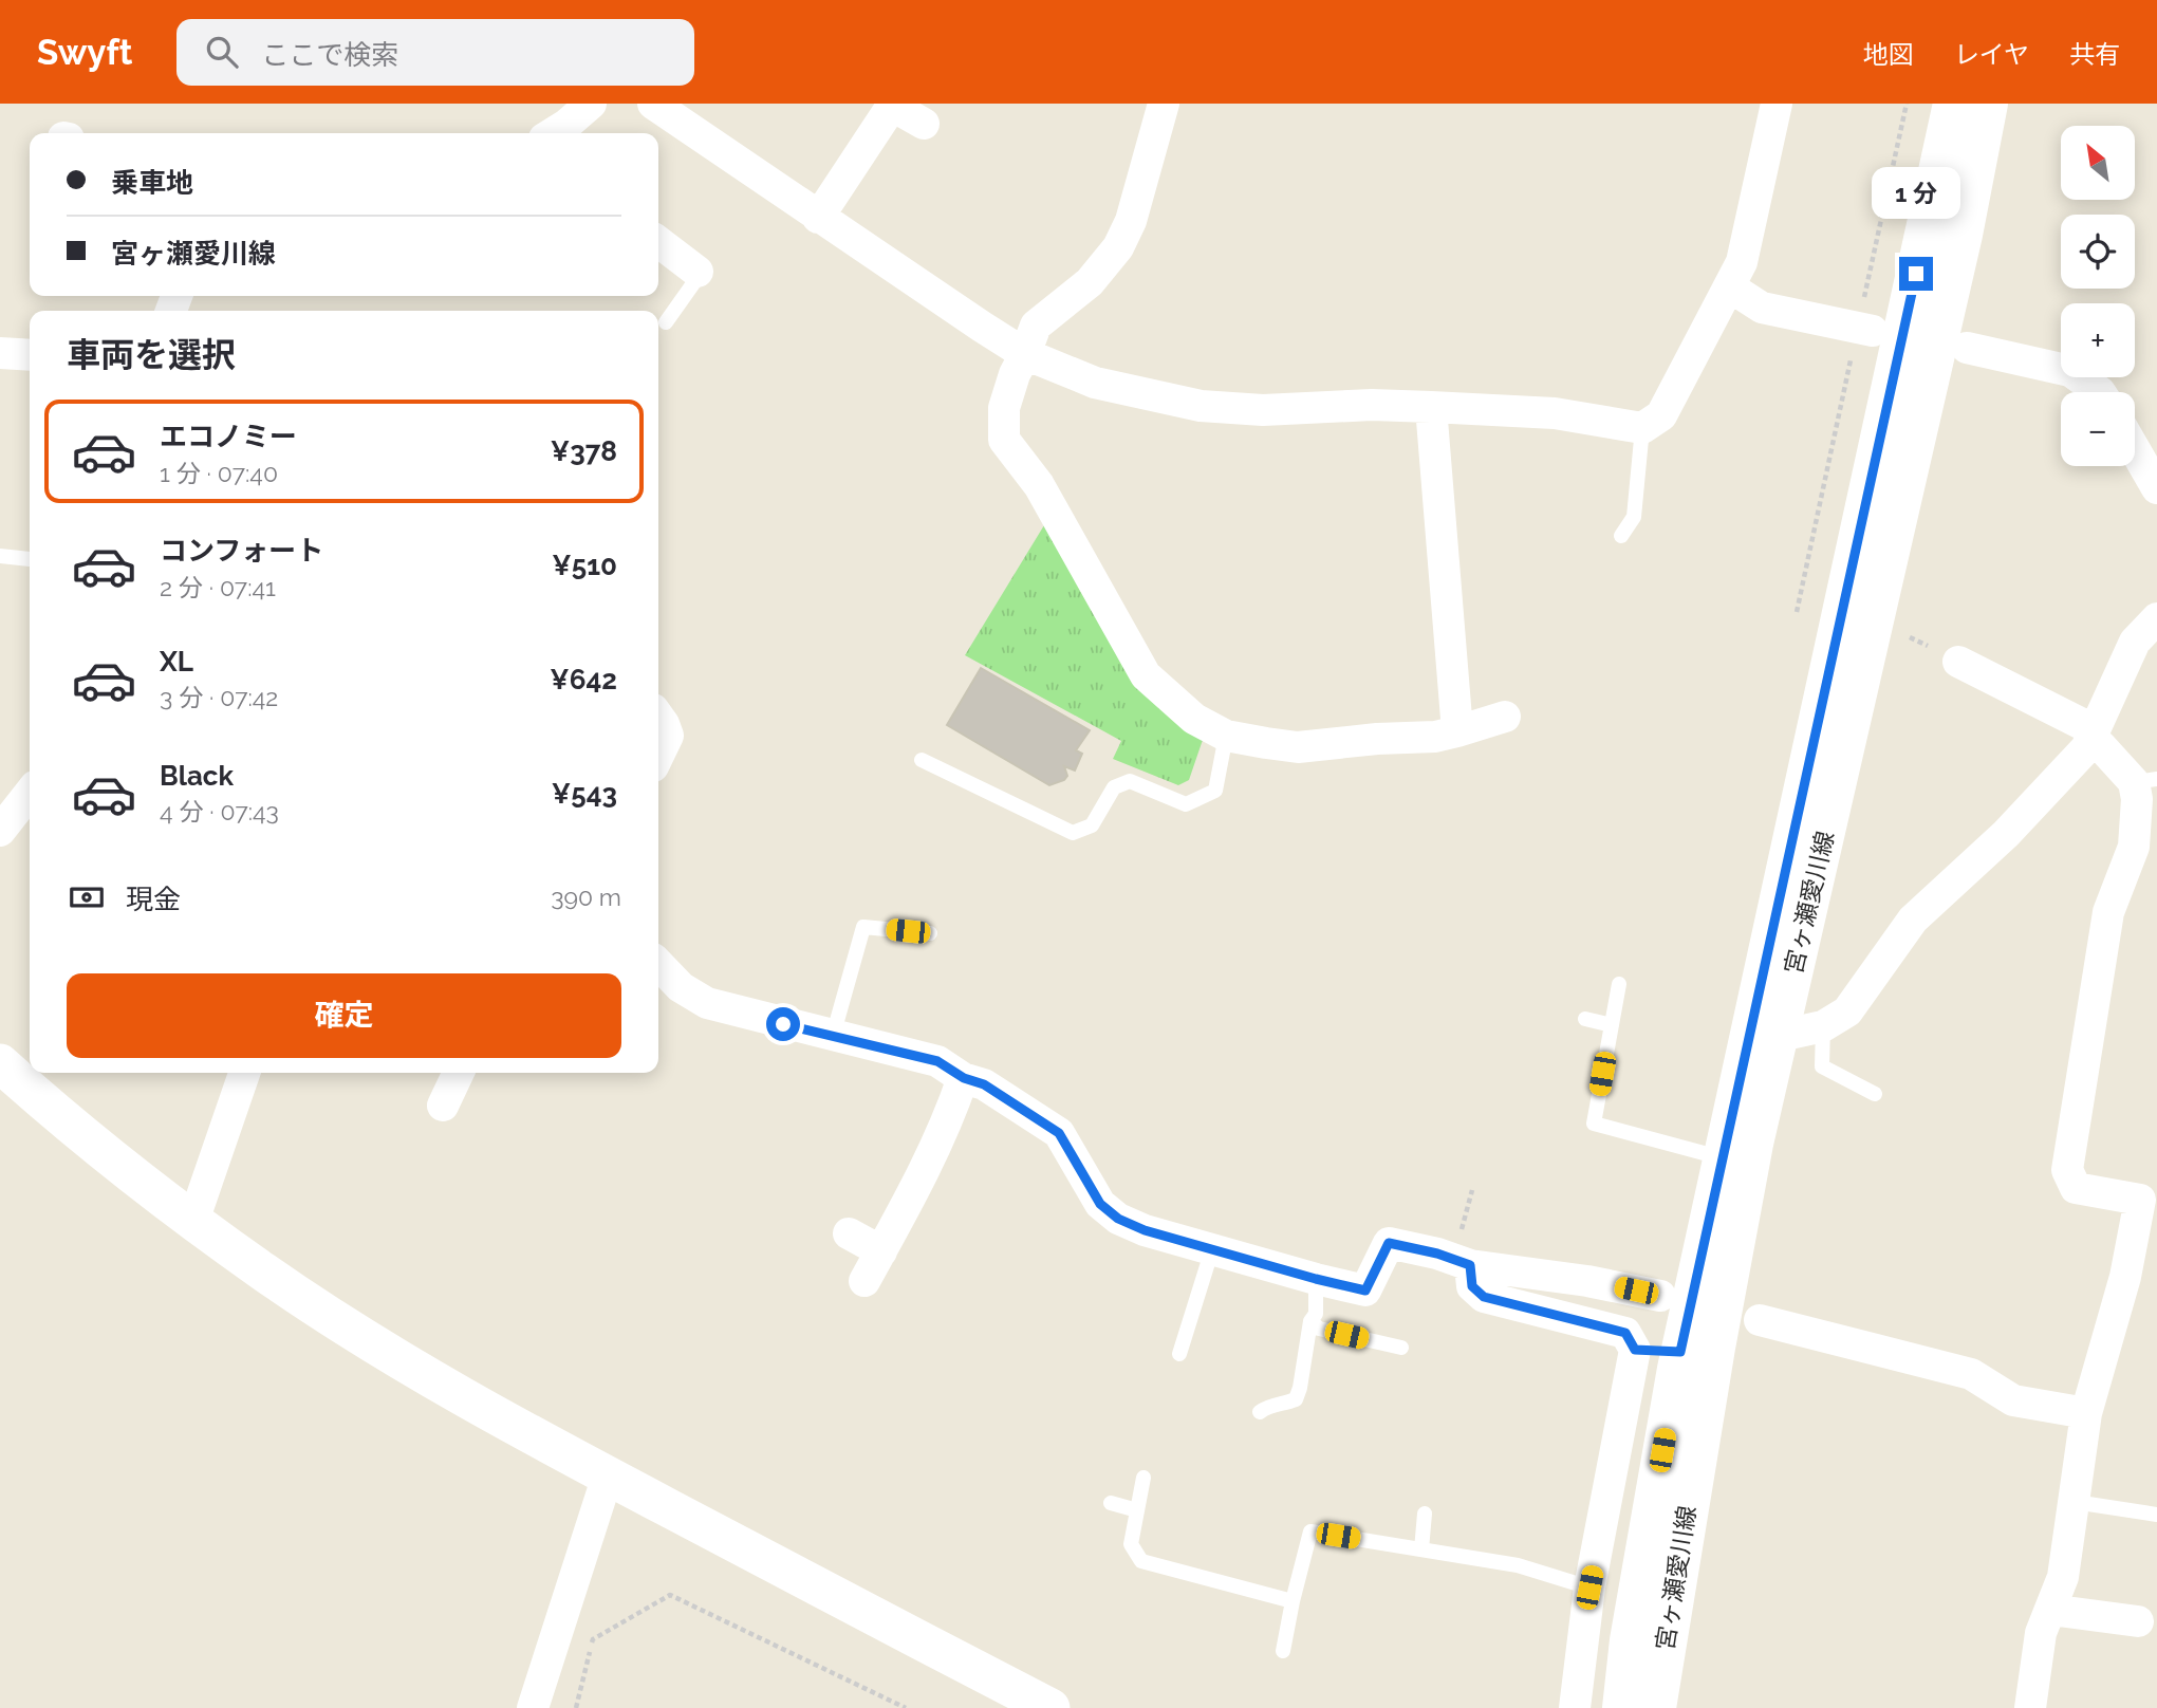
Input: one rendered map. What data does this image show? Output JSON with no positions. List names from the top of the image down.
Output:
{
  "streets": {
    "main road": ["宮ヶ瀬愛川線"]
  },
  "north": "top left",
  "page": {
    "header": "Swyft",
    "search": "ここで検索",
    "nav": ["地図", "レイヤ", "共有"],
    "map_buttons": ["+", "−"],
    "banner": ["乗車地", "宮ヶ瀬愛川線"],
    "bubble": "1 分",
    "heading": "車両を選択",
    "list": [
      {
        "name": "エコノミー",
        "note": "1 分 · 07:40",
        "value": "¥378"
      },
      {
        "name": "コンフォート",
        "note": "2 分 · 07:41",
        "value": "¥510"
      },
      {
        "name": "XL",
        "note": "3 分 · 07:42",
        "value": "¥642"
      },
      {
        "name": "Black",
        "note": "4 分 · 07:43",
        "value": "¥543"
      }
    ],
    "pay": ["現金", "390 m"],
    "buttons": "確定"
  }
}
